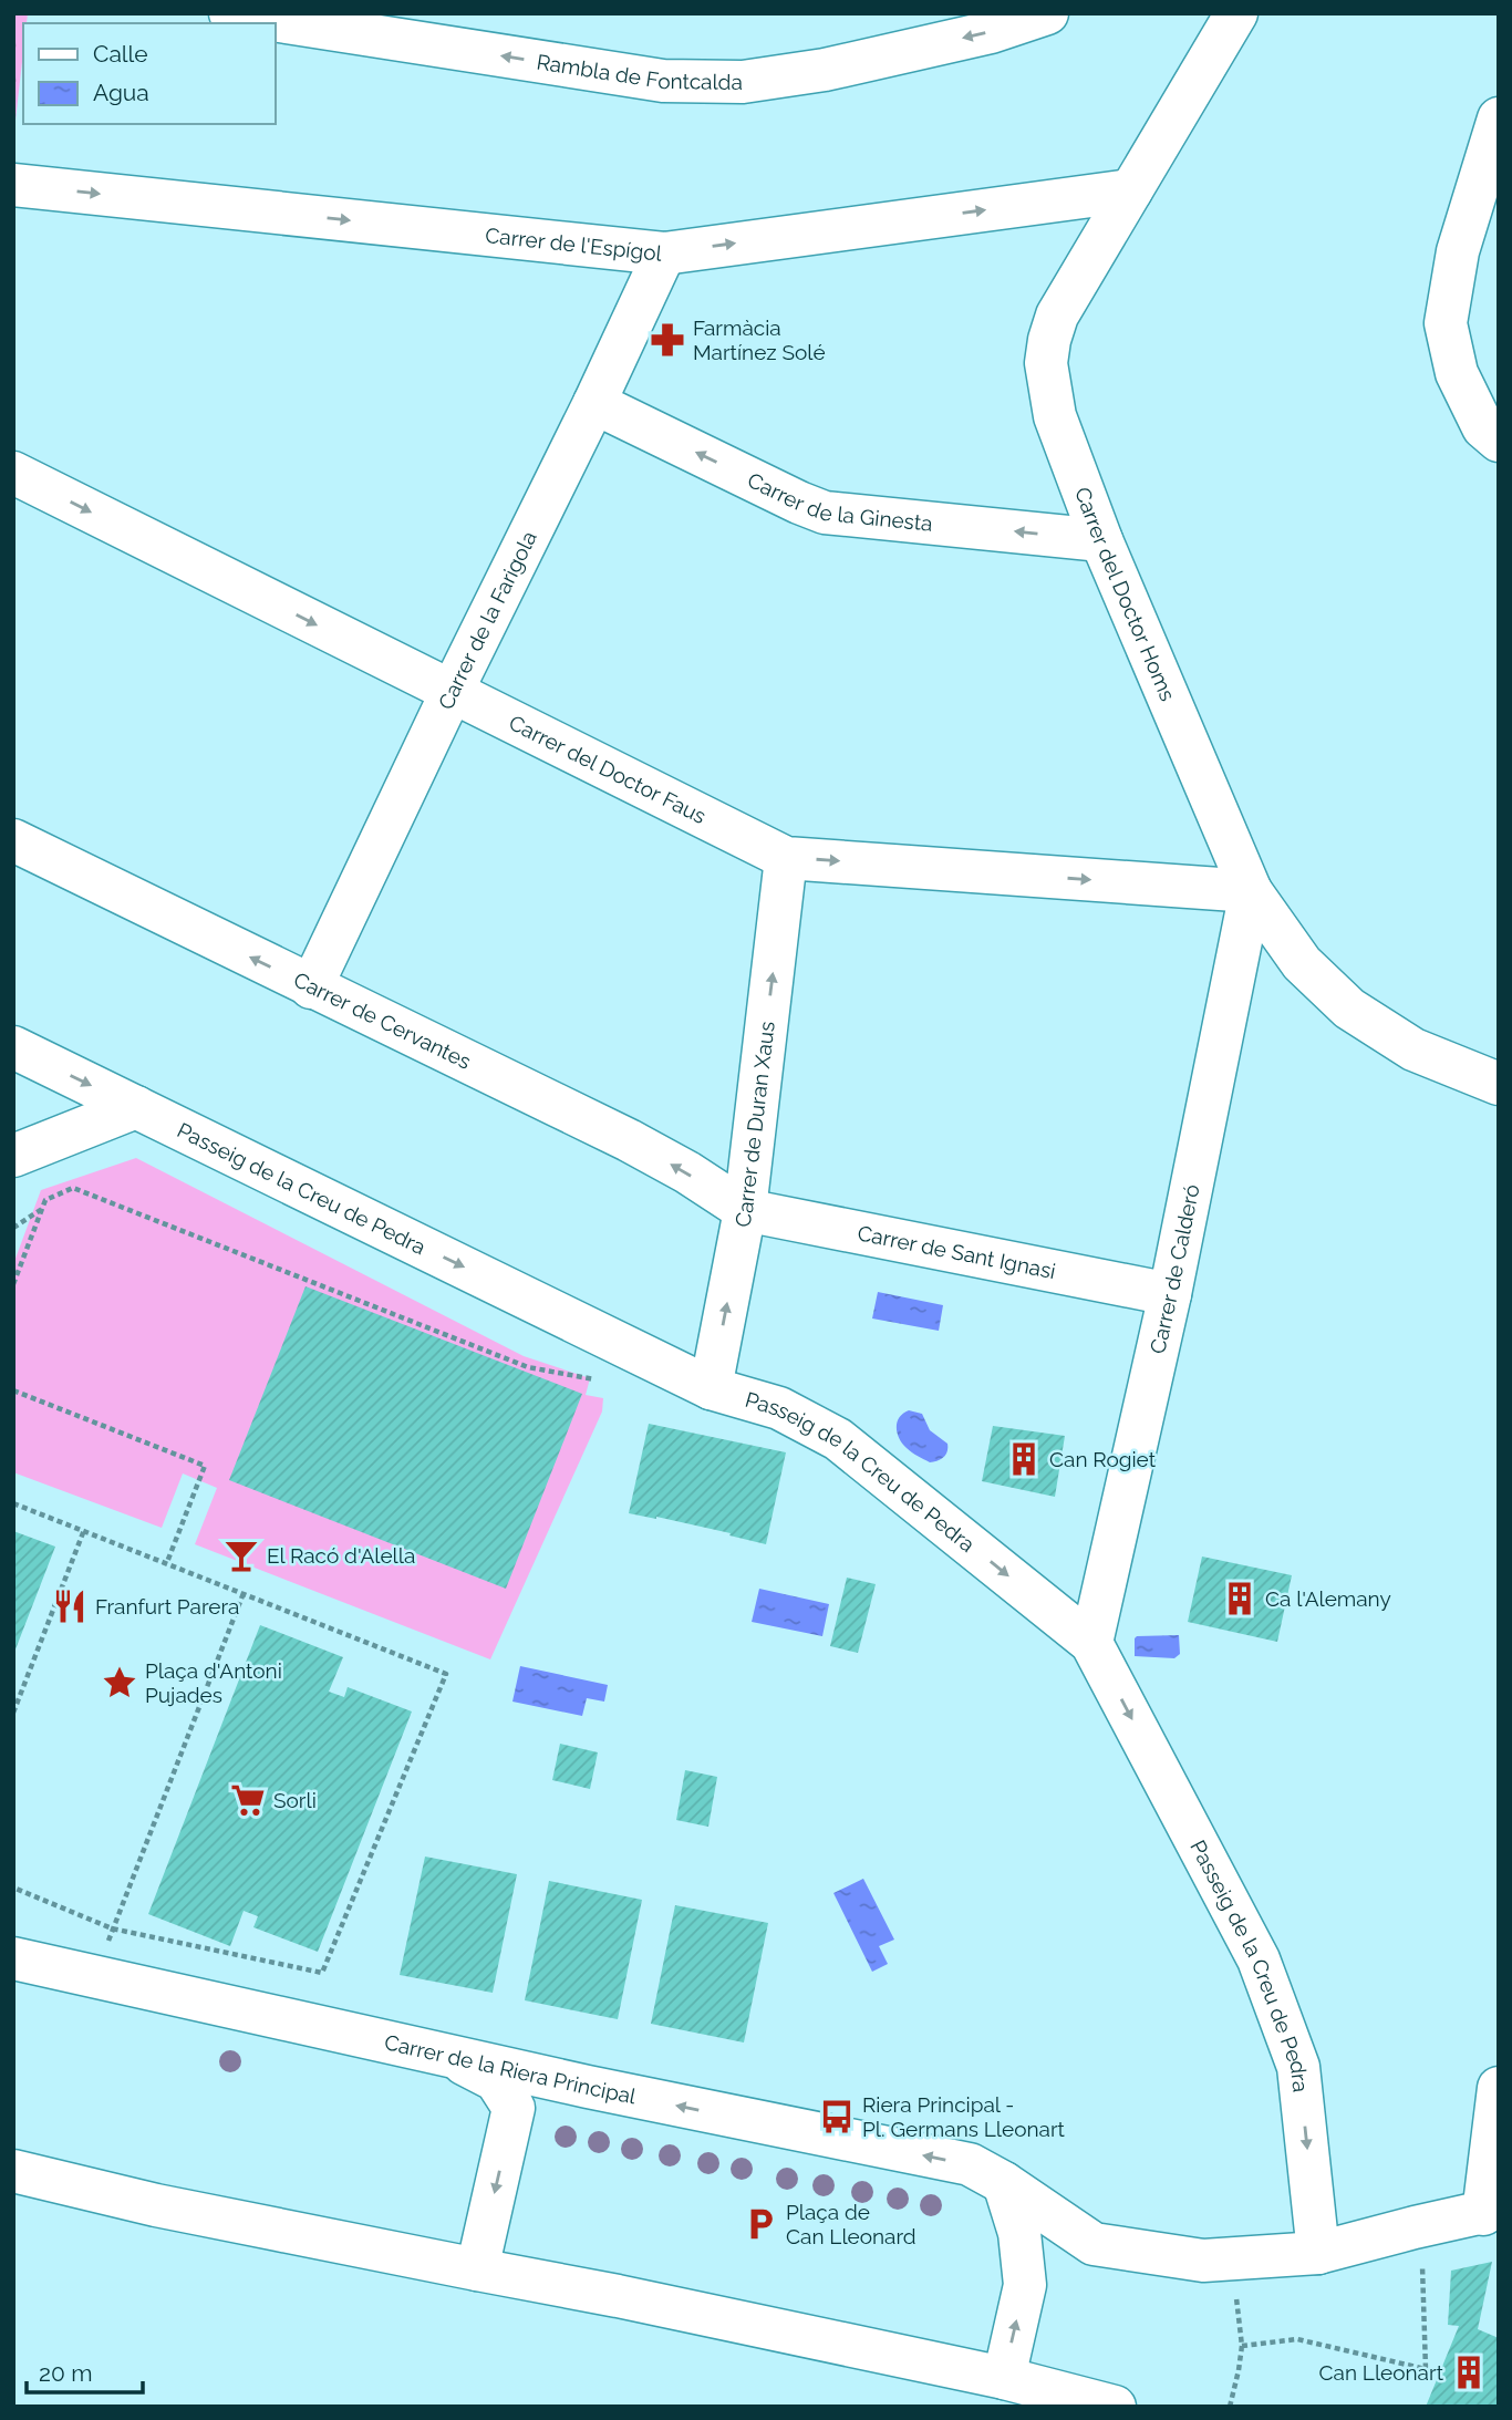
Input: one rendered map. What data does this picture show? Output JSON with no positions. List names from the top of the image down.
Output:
{
  "streets": {
    "street": [
      "Rambla de Fontcalda",
      "Carrer de l'Espígol",
      "Carrer de la Ginesta",
      "Carrer del Doctor Homs",
      "Carrer de la Farigola",
      "Carrer del Doctor Faus",
      "Carrer de Cervantes",
      "Carrer de Duran Xaus",
      "Passeig de la Creu de Pedra",
      "Carrer de Sant Ignasi",
      "Carrer de Calderó",
      "Carrer de la Riera Principal"
    ]
  },
  "crossings": [
    ["Carrer de l'Espígol", "Carrer del Doctor Homs"],
    ["Carrer de l'Espígol", "Carrer de la Farigola"],
    ["Carrer de la Ginesta", "Carrer del Doctor Homs"],
    ["Carrer de la Ginesta", "Carrer de la Farigola"],
    ["Carrer del Doctor Homs", "Carrer del Doctor Faus"],
    ["Carrer del Doctor Homs", "Carrer de Calderó"],
    ["Carrer de la Farigola", "Carrer del Doctor Faus"],
    ["Carrer de la Farigola", "Carrer de Cervantes"],
    ["Carrer del Doctor Faus", "Carrer de Duran Xaus"],
    ["Carrer del Doctor Faus", "Carrer de Calderó"],
    ["Carrer de Cervantes", "Carrer de Duran Xaus"],
    ["Carrer de Cervantes", "Carrer de Sant Ignasi"],
    ["Carrer de Duran Xaus", "Passeig de la Creu de Pedra"],
    ["Carrer de Duran Xaus", "Carrer de Sant Ignasi"],
    ["Passeig de la Creu de Pedra", "Carrer de Calderó"],
    ["Carrer de Sant Ignasi", "Carrer de Calderó"]
  ],
  "one_way": [
    "Rambla de Fontcalda",
    "Carrer de l'Espígol",
    "Carrer de la Ginesta",
    "Carrer del Doctor Faus",
    "Carrer de Cervantes",
    "Carrer de Duran Xaus",
    "Passeig de la Creu de Pedra"
  ],
  "places": {
    "pharmacy": ["Farmàcia Martínez Solé"],
    "building": ["Can Rogiet", "Ca l'Alemany", "Can Lleonart"],
    "bar": ["El Racó d'Alella"],
    "restaurant": ["Franfurt Parera"],
    "place": ["Plaça d'Antoni Pujades"],
    "supermarket": ["Sorli"],
    "bus stop": ["Riera Principal - Pl. Germans Lleonart"],
    "parking": ["Plaça de Can Lleonard"]
  },
  "legend": ["Calle", "Agua"],
  "scale_bar": "20 m"
}
